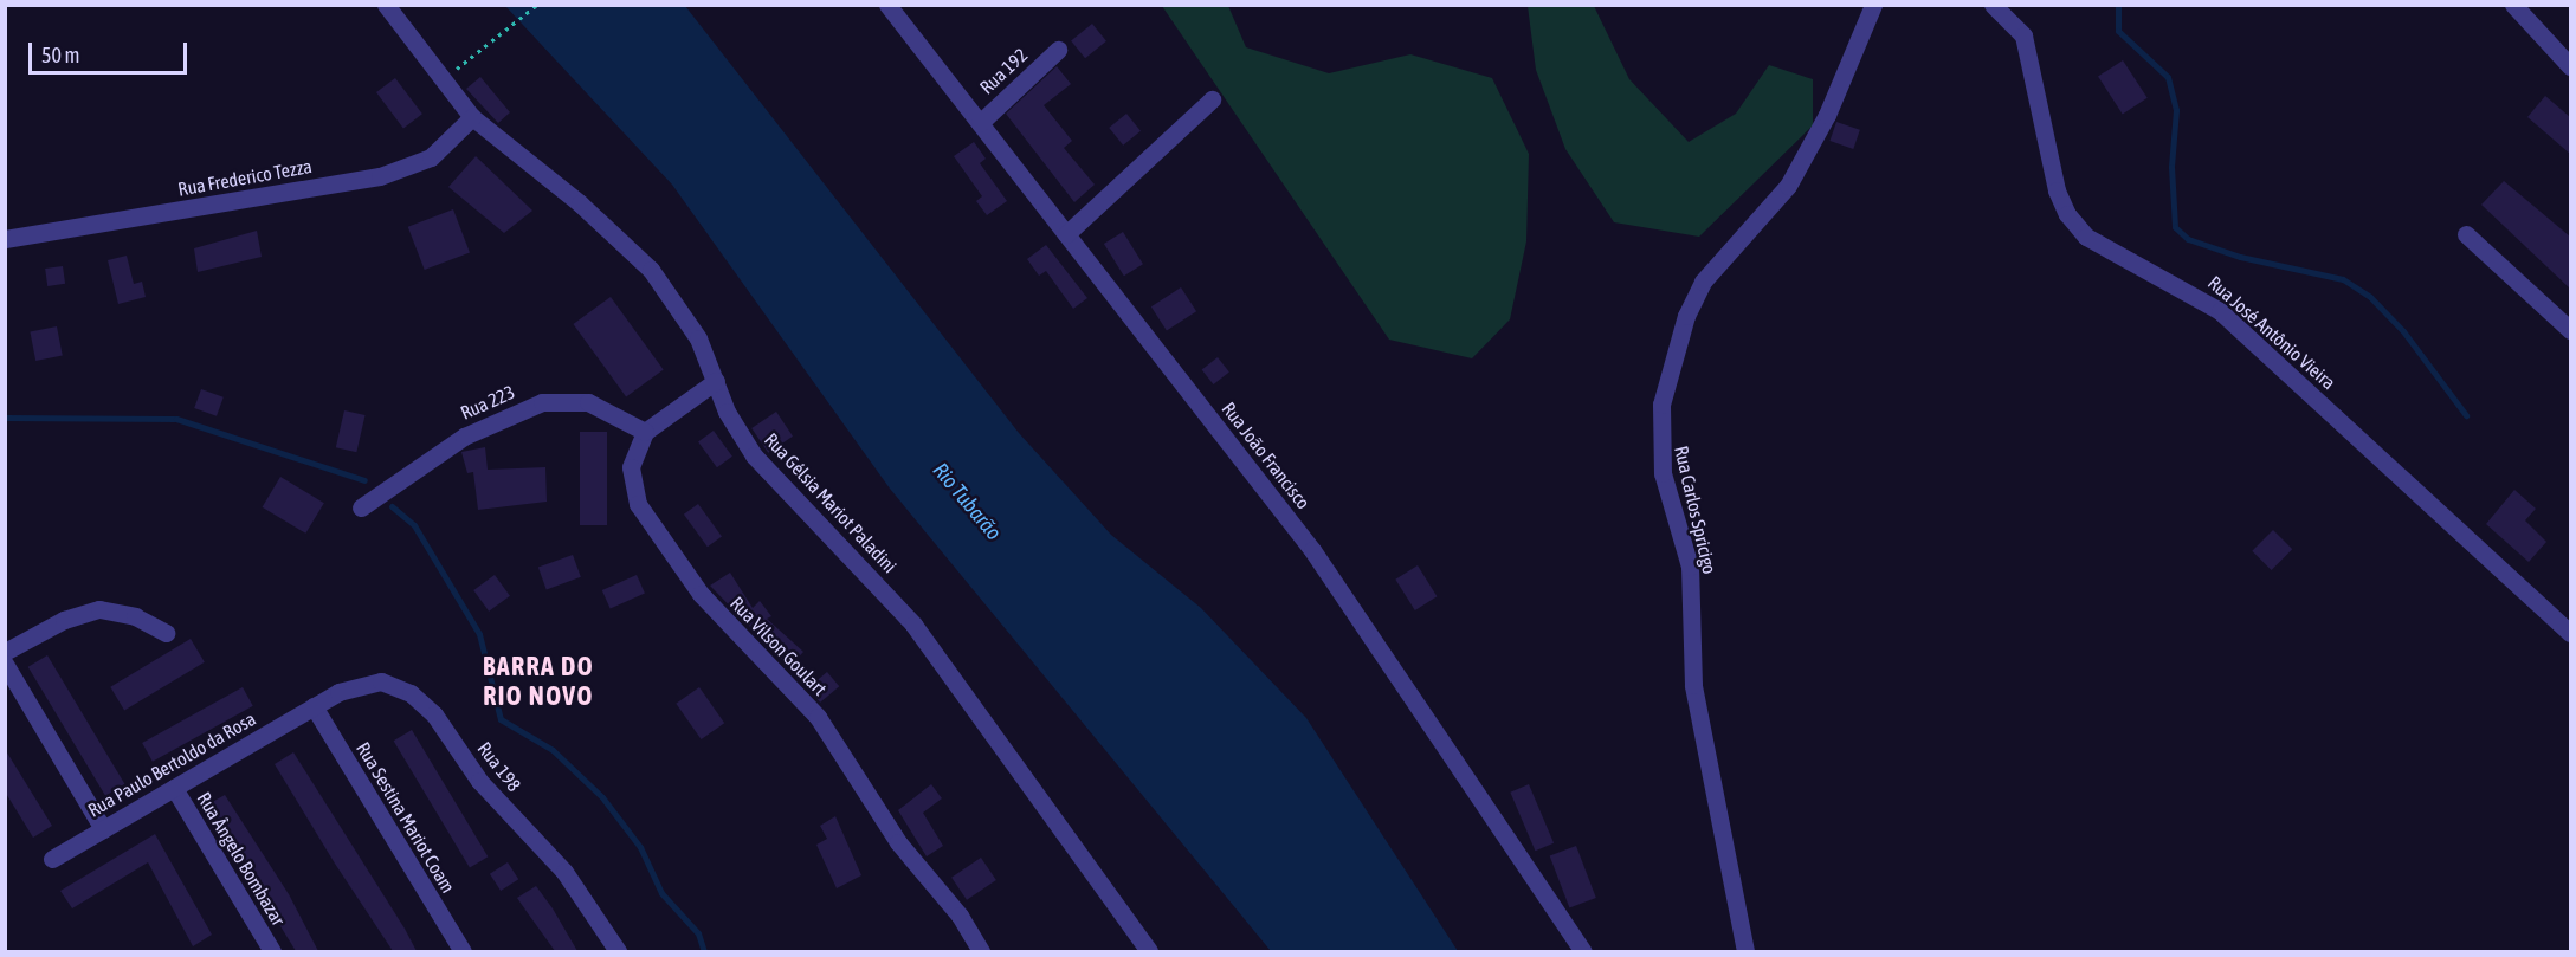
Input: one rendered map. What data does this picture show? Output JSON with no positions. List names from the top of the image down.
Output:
{
  "streets": {
    "street": [
      "Rua 192",
      "Rua Frederico Tezza",
      "Rua José Antônio Vieira",
      "Rua 223",
      "Rua João Francisco",
      "Rua Gélsia Mariot Paladini",
      "Rua Carlos Spricigo",
      "Rua Vilson Goulart",
      "Rua Paulo Bertoldo da Rosa",
      "Rua 198",
      "Rua Sestina Mariot Coam",
      "Rua Ângelo Bombazar"
    ]
  },
  "crossings": [
    ["Rua 192", "Rua João Francisco"],
    ["Rua Frederico Tezza", "Rua Gélsia Mariot Paladini"],
    ["Rua 223", "Rua Vilson Goulart"],
    ["Rua Paulo Bertoldo da Rosa", "Rua 198"],
    ["Rua Paulo Bertoldo da Rosa", "Rua Sestina Mariot Coam"],
    ["Rua Paulo Bertoldo da Rosa", "Rua Ângelo Bombazar"],
    ["Rua 198", "Rua Sestina Mariot Coam"]
  ],
  "districts": ["BARRA DO RIO NOVO"],
  "water": ["Rio Tubarão"],
  "scale_bar": "50 m"
}
